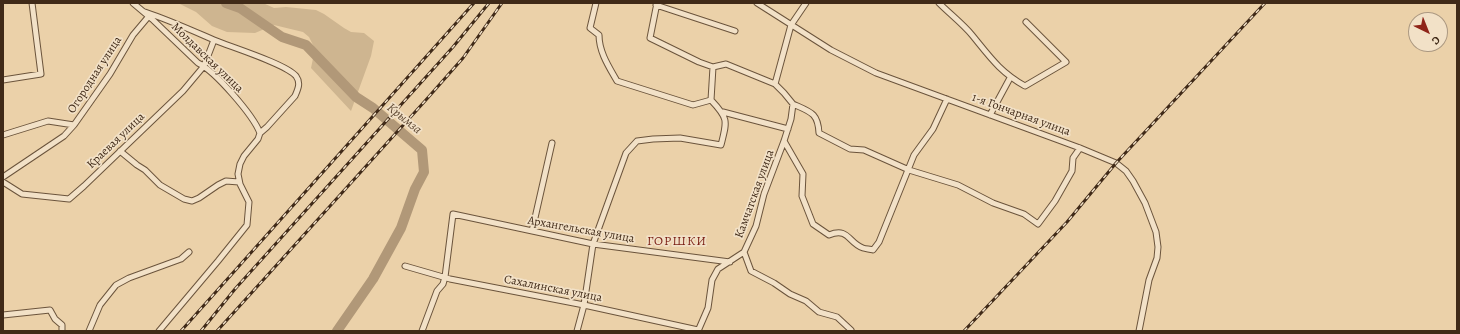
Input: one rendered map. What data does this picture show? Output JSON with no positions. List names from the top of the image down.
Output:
{
  "streets": {
    "street": [
      "Молдавская улица",
      "Огородная улица",
      "1-я Гончарная улица",
      "Краевая улица",
      "Камчатская улица",
      "Архангельская улица",
      "Сахалинская улица"
    ]
  },
  "crossings": [
    ["Молдавская улица", "Огородная улица"],
    ["Молдавская улица", "Краевая улица"],
    ["Камчатская улица", "Архангельская улица"],
    ["Камчатская улица", "Сахалинская улица"],
    ["Архангельская улица", "Сахалинская улица"]
  ],
  "districts": ["ГОРШКИ"],
  "water": ["Крымза"],
  "north": "bottom right"
}
